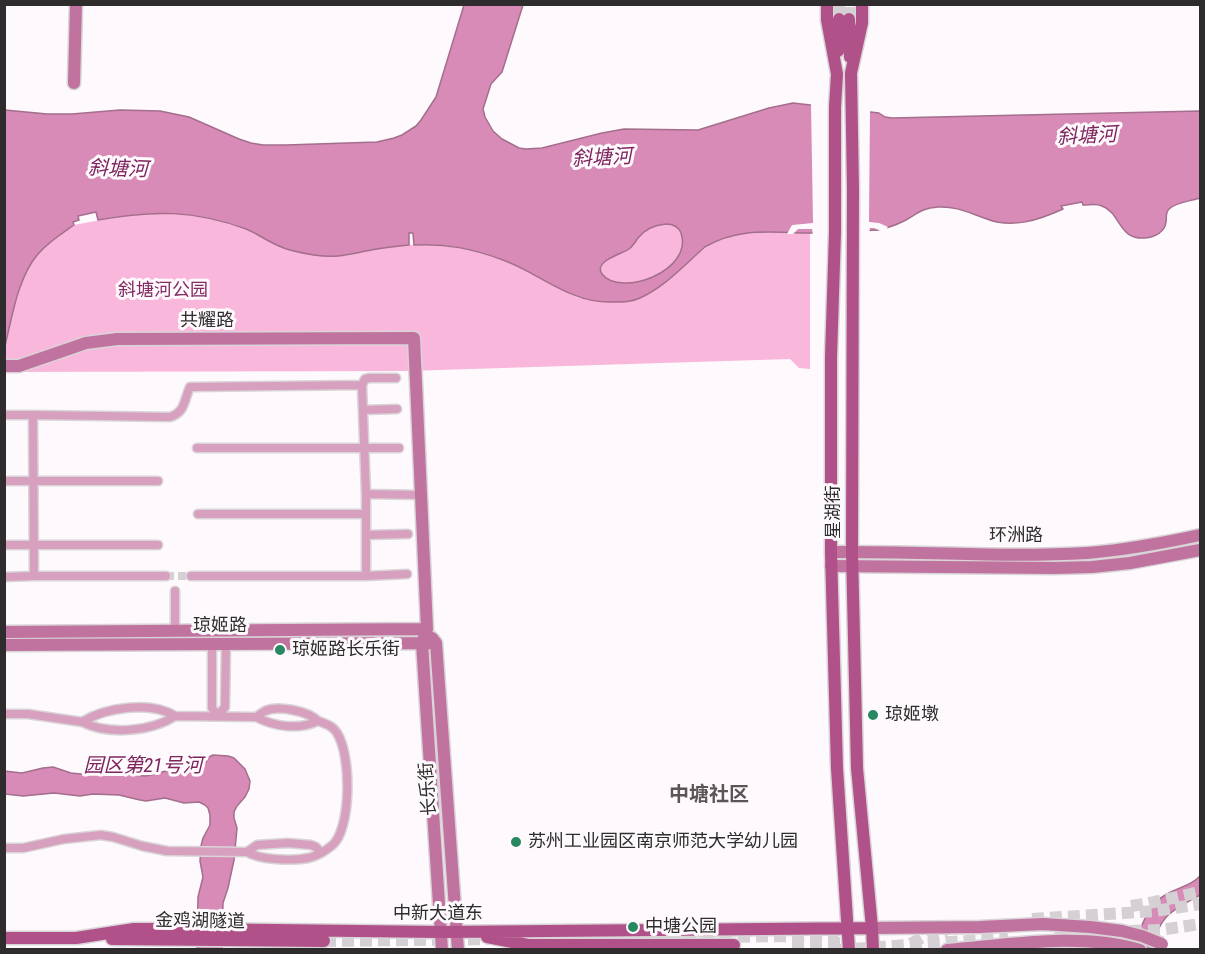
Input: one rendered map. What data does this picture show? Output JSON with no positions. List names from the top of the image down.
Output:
{
  "streets": {
    "main road": ["星湖街", "中新大道东", "金鸡湖隧道"],
    "street": [
      "共耀路",
      "环洲路",
      "琼姬路",
      "长乐街"
    ]
  },
  "crossings": [
    ["共耀路", "长乐街"],
    ["星湖街", "环洲路"],
    ["星湖街", "中新大道东"],
    ["琼姬路", "长乐街"],
    ["长乐街", "中新大道东"],
    ["中新大道东", "金鸡湖隧道"]
  ],
  "districts": ["中塘社区"],
  "water": ["斜塘河", "园区第21号河"],
  "parks": ["斜塘河公园"],
  "places": [
    "琼姬路长乐街",
    "琼姬墩",
    "苏州工业园区南京师范大学幼儿园",
    "中塘公园"
  ]
}
